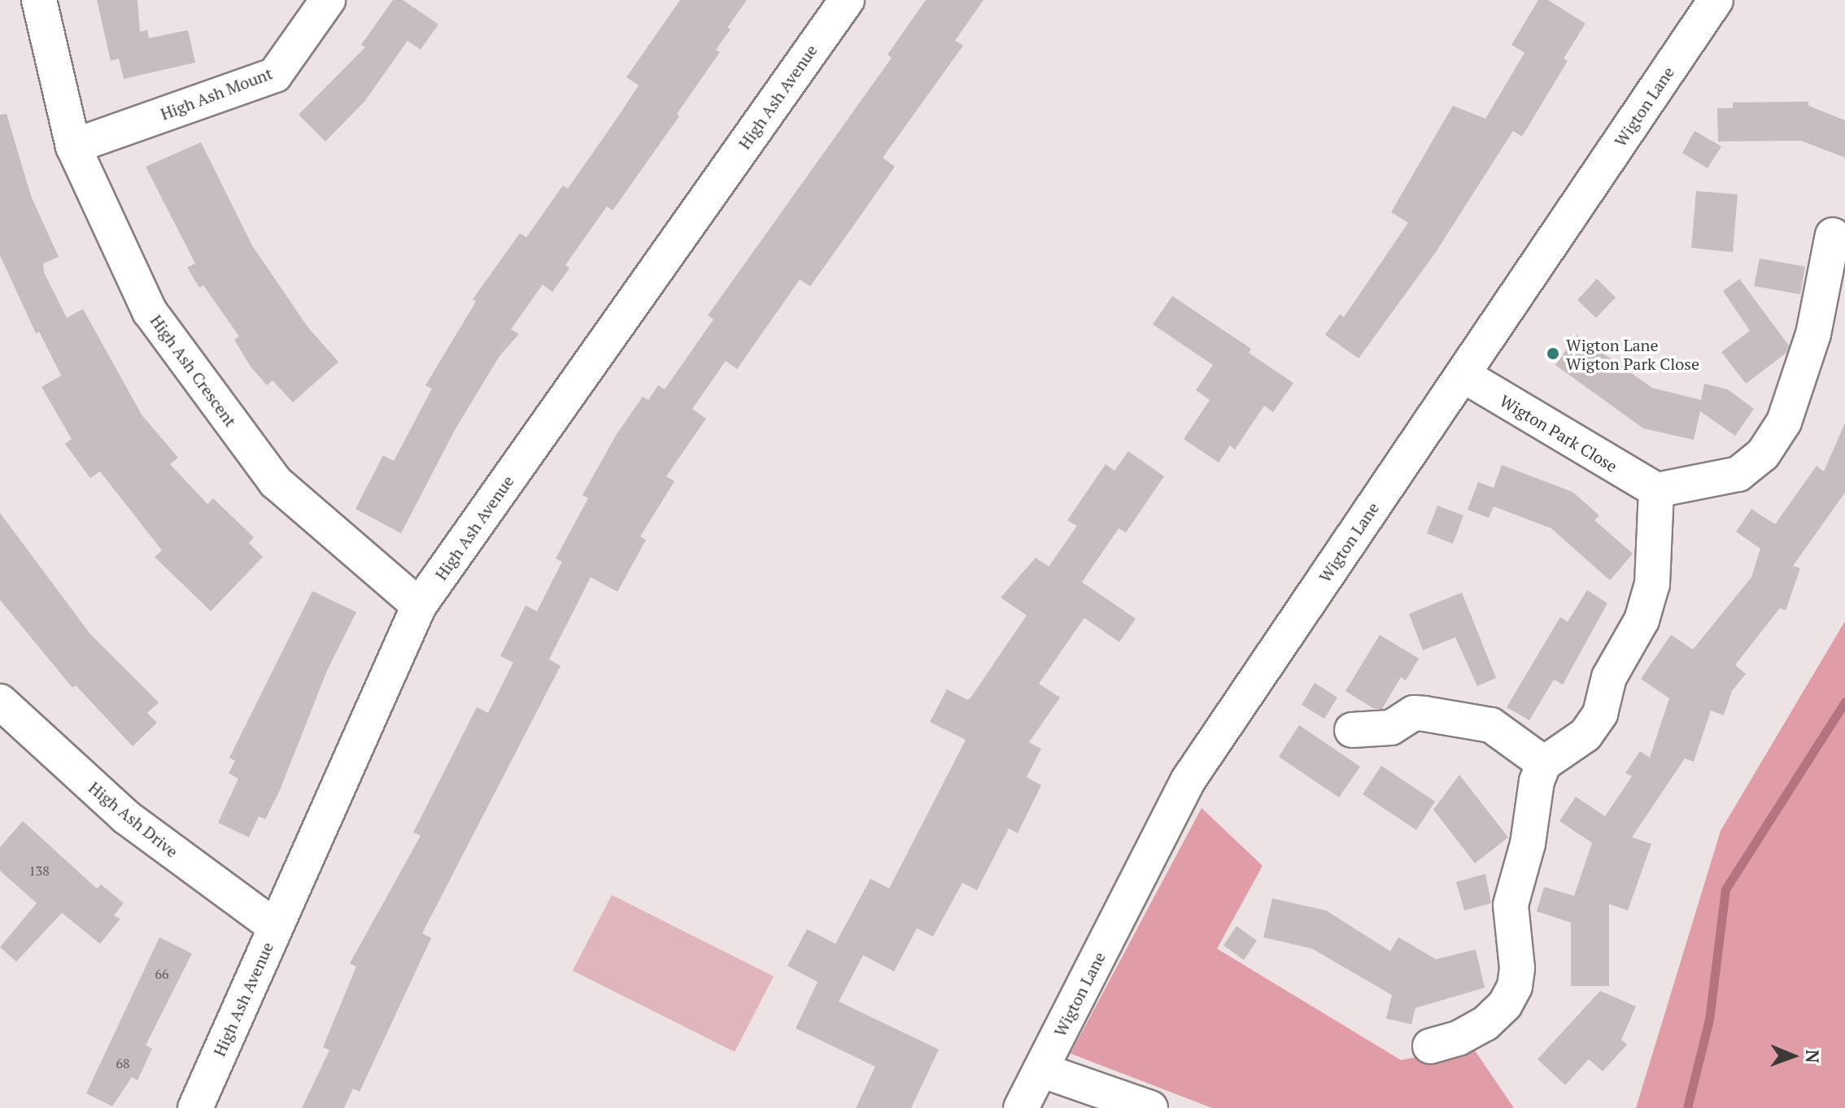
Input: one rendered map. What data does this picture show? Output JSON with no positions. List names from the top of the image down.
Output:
{
  "streets": {
    "street": [
      "High Ash Mount",
      "High Ash Avenue",
      "Wigton Lane",
      "High Ash Crescent",
      "Wigton Park Close",
      "High Ash Drive"
    ]
  },
  "crossings": [
    ["High Ash Mount", "High Ash Crescent"],
    ["High Ash Avenue", "High Ash Crescent"],
    ["High Ash Avenue", "High Ash Drive"],
    ["Wigton Lane", "Wigton Park Close"]
  ],
  "places": ["Wigton Lane Wigton Park Close"],
  "house_numbers": ["138", "66", "68"],
  "north": "right"
}
